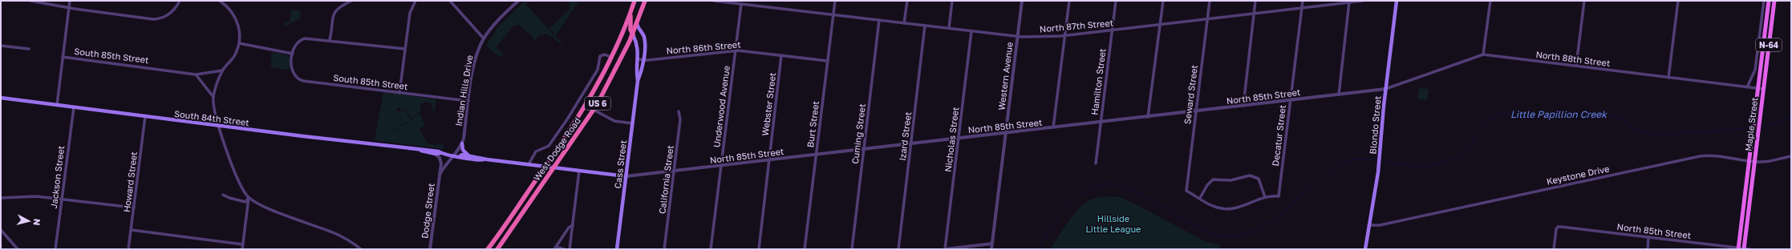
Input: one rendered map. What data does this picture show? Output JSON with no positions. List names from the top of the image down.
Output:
{
  "streets": {
    "highway": ["US 6", "West Dodge Road"],
    "main road": [
      "N-64",
      "South 84th Street",
      "Maple Street",
      "Blondo Street",
      "Cass Street"
    ],
    "street": [
      "North 87th Street",
      "North 86th Street",
      "South 85th Street",
      "North 88th Street",
      "Western Avenue",
      "Hamilton Street",
      "Indian Hills Drive",
      "Seward Street",
      "North 85th Street",
      "Webster Street",
      "Underwood Avenue",
      "Burt Street",
      "Cuming Street",
      "Decatur Street",
      "Izard Street",
      "Nicholas Street",
      "Keystone Drive",
      "Jackson Street",
      "California Street",
      "Howard Street",
      "Dodge Street"
    ]
  },
  "crossings": [
    ["North 87th Street", "Western Avenue"],
    ["North 87th Street", "Hamilton Street"],
    ["North 87th Street", "Seward Street"],
    ["North 87th Street", "Underwood Avenue"],
    ["North 87th Street", "Burt Street"],
    ["North 87th Street", "Cuming Street"],
    ["North 87th Street", "Decatur Street"],
    ["North 87th Street", "Izard Street"],
    ["North 87th Street", "Nicholas Street"],
    ["North 86th Street", "Webster Street"],
    ["North 86th Street", "Underwood Avenue"],
    ["North 86th Street", "Burt Street"],
    ["North 86th Street", "Cass Street"],
    ["South 85th Street", "Indian Hills Drive"],
    ["North 88th Street", "North 85th Street"],
    ["North 88th Street", "Maple Street"],
    ["North 88th Street", "Blondo Street"],
    ["Western Avenue", "North 85th Street"],
    ["Hamilton Street", "North 85th Street"],
    ["Seward Street", "North 85th Street"],
    ["North 85th Street", "Webster Street"],
    ["North 85th Street", "Underwood Avenue"],
    ["North 85th Street", "Burt Street"],
    ["North 85th Street", "Maple Street"],
    ["North 85th Street", "Blondo Street"],
    ["North 85th Street", "Cuming Street"],
    ["North 85th Street", "Decatur Street"],
    ["North 85th Street", "Izard Street"],
    ["North 85th Street", "Nicholas Street"],
    ["North 85th Street", "Cass Street"],
    ["North 85th Street", "California Street"],
    ["South 84th Street", "Jackson Street"],
    ["South 84th Street", "Howard Street"],
    ["South 84th Street", "Dodge Street"],
    ["Maple Street", "Keystone Drive"],
    ["Blondo Street", "Keystone Drive"],
    ["West Dodge Road", "Cass Street"]
  ],
  "water": ["Little Papillion Creek"],
  "parks": ["Hillside Little League"],
  "north": "right"
}
